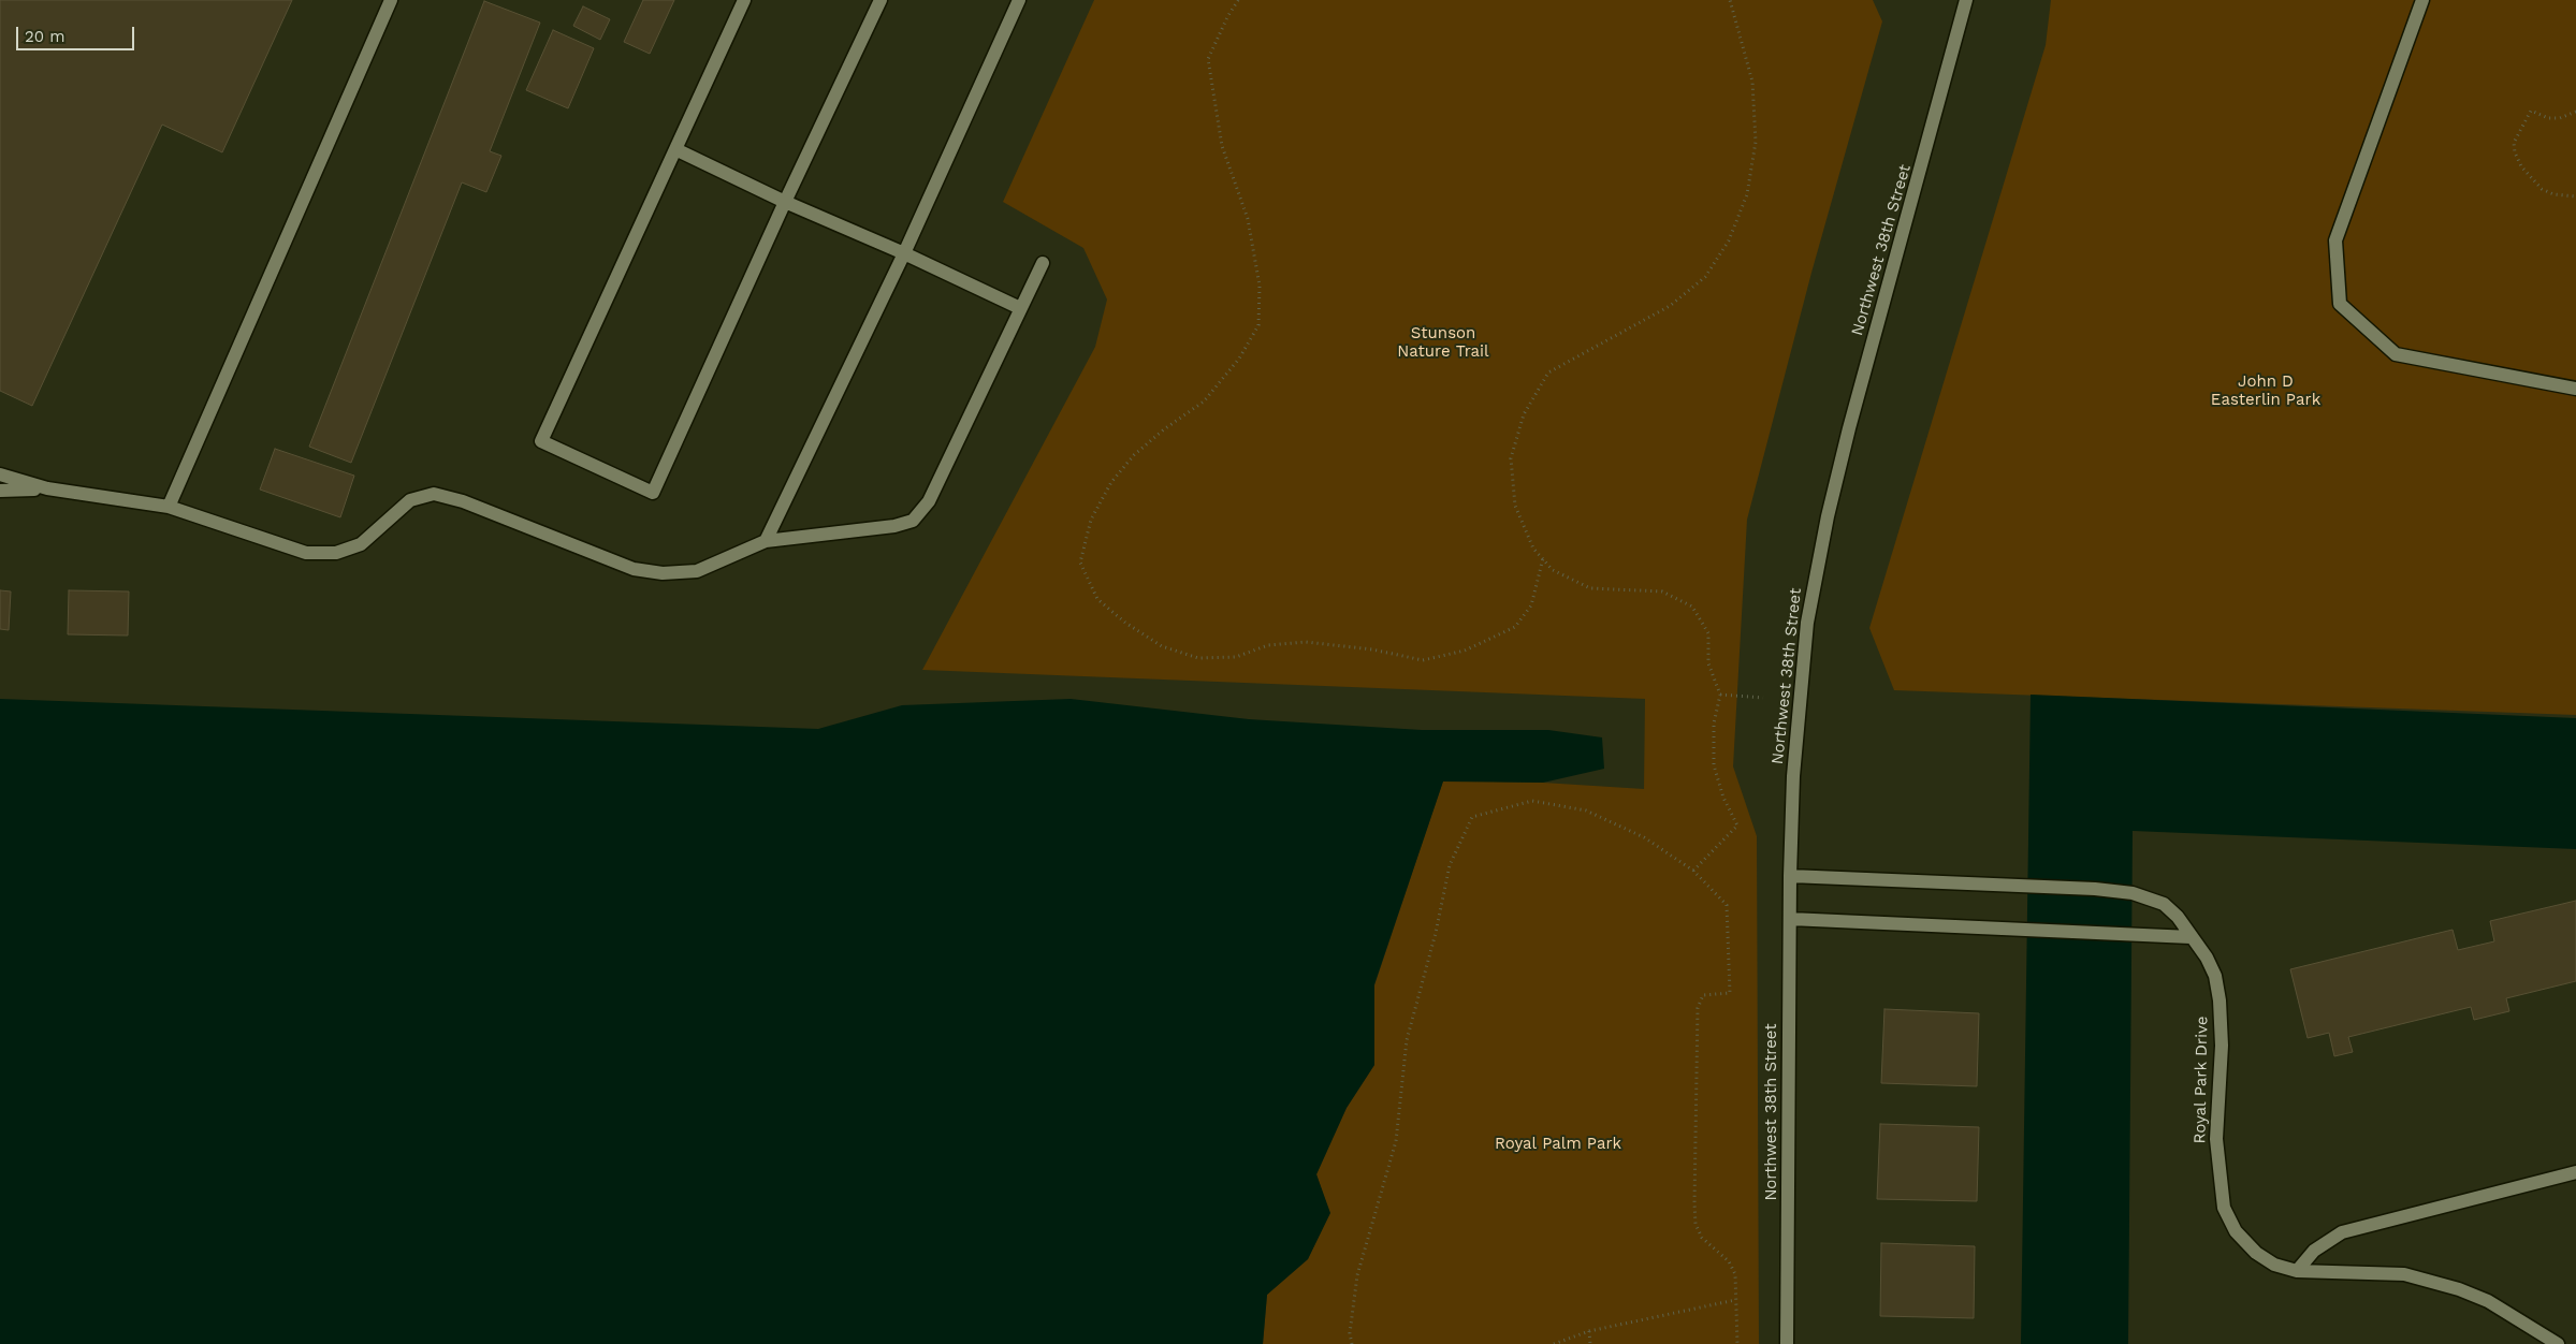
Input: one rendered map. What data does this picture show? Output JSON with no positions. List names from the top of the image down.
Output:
{
  "streets": {
    "street": ["Northwest 38th Street", "Royal Park Drive"]
  },
  "crossings": [
    ["Northwest 38th Street", "Royal Park Drive"]
  ],
  "parks": ["Stunson Nature Trail", "John D Easterlin Park", "Royal Palm Park"],
  "scale_bar": "20 m"
}
